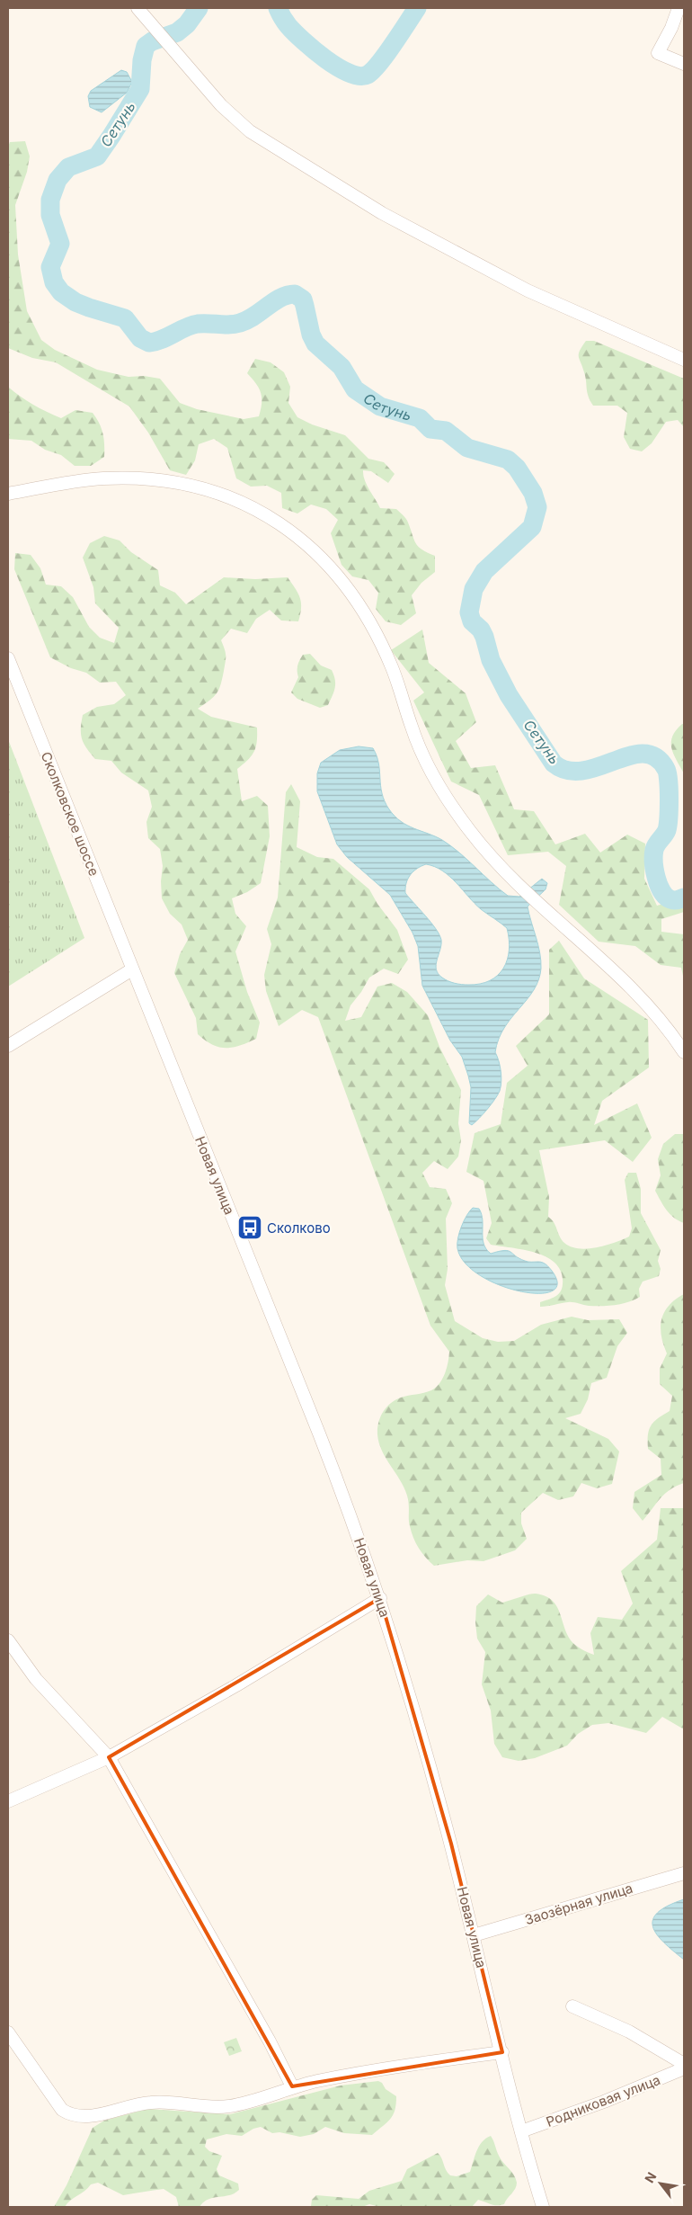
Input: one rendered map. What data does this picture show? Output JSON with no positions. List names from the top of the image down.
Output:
{
  "streets": {
    "street": [
      "Сколковское шоссе",
      "Новая улица",
      "Заозёрная улица",
      "Родниковая улица"
    ]
  },
  "crossings": [
    ["Сколковское шоссе", "Новая улица"],
    ["Новая улица", "Заозёрная улица"],
    ["Новая улица", "Родниковая улица"]
  ],
  "water": ["Сетунь"],
  "places": {
    "bus stop": ["Сколково"]
  },
  "north": "top left"
}
